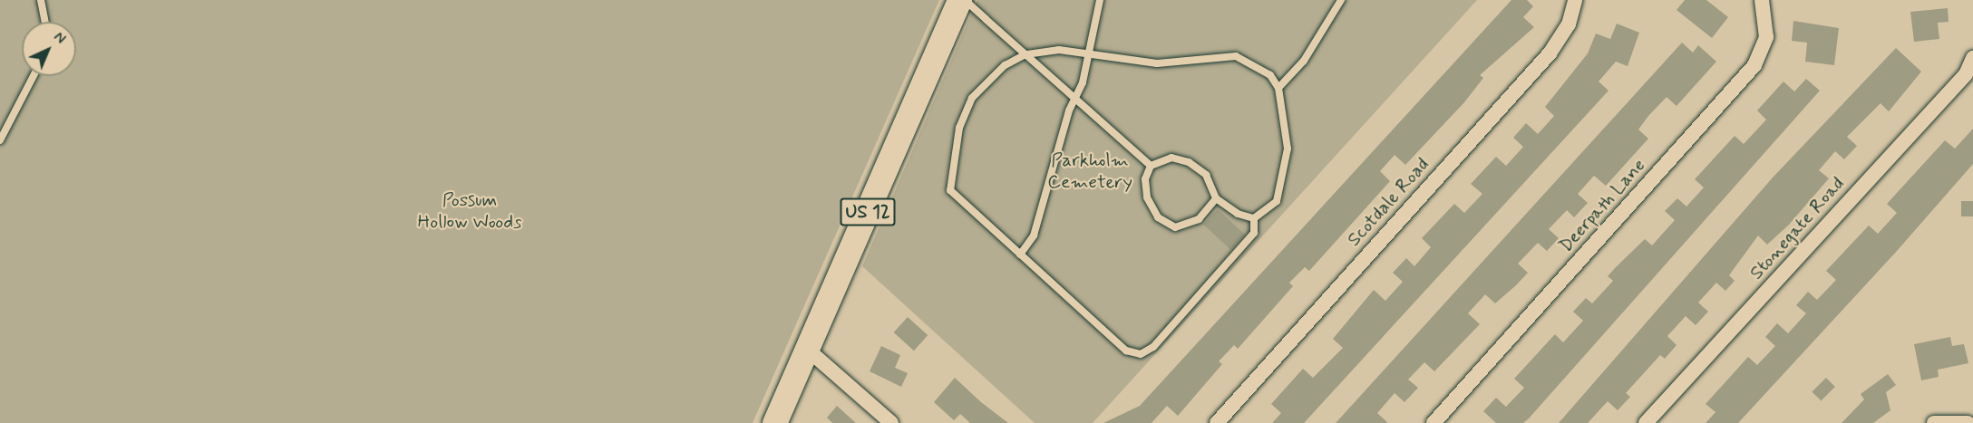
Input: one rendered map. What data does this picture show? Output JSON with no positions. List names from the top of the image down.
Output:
{
  "streets": {
    "main road": ["US 12"],
    "street": ["Scotdale Road", "Deerpath Lane", "Stonegate Road"]
  },
  "parks": ["Parkholm Cemetery", "Possum Hollow Woods"],
  "north": "top right"
}
